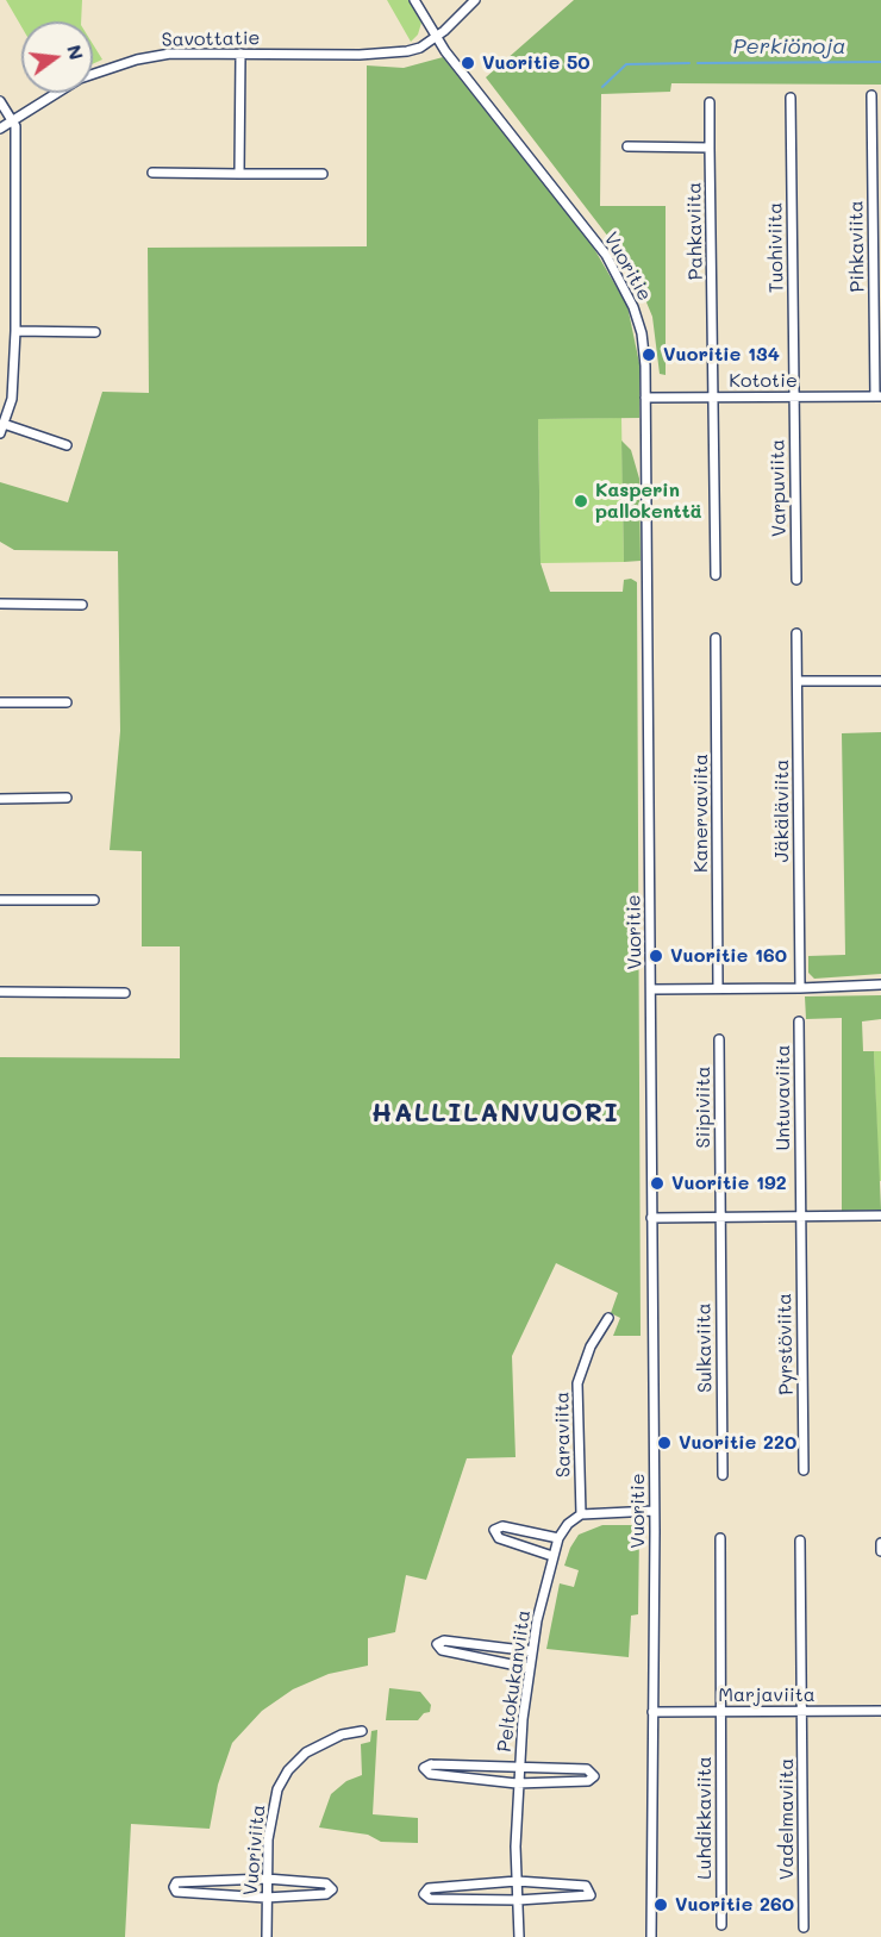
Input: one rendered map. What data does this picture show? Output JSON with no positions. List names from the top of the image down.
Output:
{
  "streets": {
    "street": [
      "Savottatie",
      "Pahkaviita",
      "Pihkaviita",
      "Tuohiviita",
      "Vuoritie",
      "Kototie",
      "Varpuviita",
      "Jäkäläviita",
      "Kanervaviita",
      "Untuvaviita",
      "Siipiviita",
      "Pyrstöviita",
      "Sulkaviita",
      "Saraviita",
      "Peltokukanviita",
      "Marjaviita",
      "Luhdikkaviita",
      "Vadelmaviita",
      "Vuoriviita"
    ]
  },
  "crossings": [
    ["Savottatie", "Vuoritie"],
    ["Pahkaviita", "Kototie"],
    ["Pihkaviita", "Kototie"],
    ["Tuohiviita", "Kototie"],
    ["Tuohiviita", "Varpuviita"],
    ["Vuoritie", "Kototie"],
    ["Vuoritie", "Marjaviita"],
    ["Kototie", "Varpuviita"],
    ["Untuvaviita", "Pyrstöviita"],
    ["Siipiviita", "Sulkaviita"],
    ["Saraviita", "Peltokukanviita"],
    ["Marjaviita", "Luhdikkaviita"],
    ["Marjaviita", "Vadelmaviita"]
  ],
  "districts": ["HALLILANVUORI"],
  "water": ["Perkiönoja"],
  "places": [
    "Vuoritie 50",
    "Vuoritie 134",
    "Kasperin pallokenttä",
    "Vuoritie 160",
    "Vuoritie 192",
    "Vuoritie 220",
    "Vuoritie 260"
  ],
  "north": "right"
}
